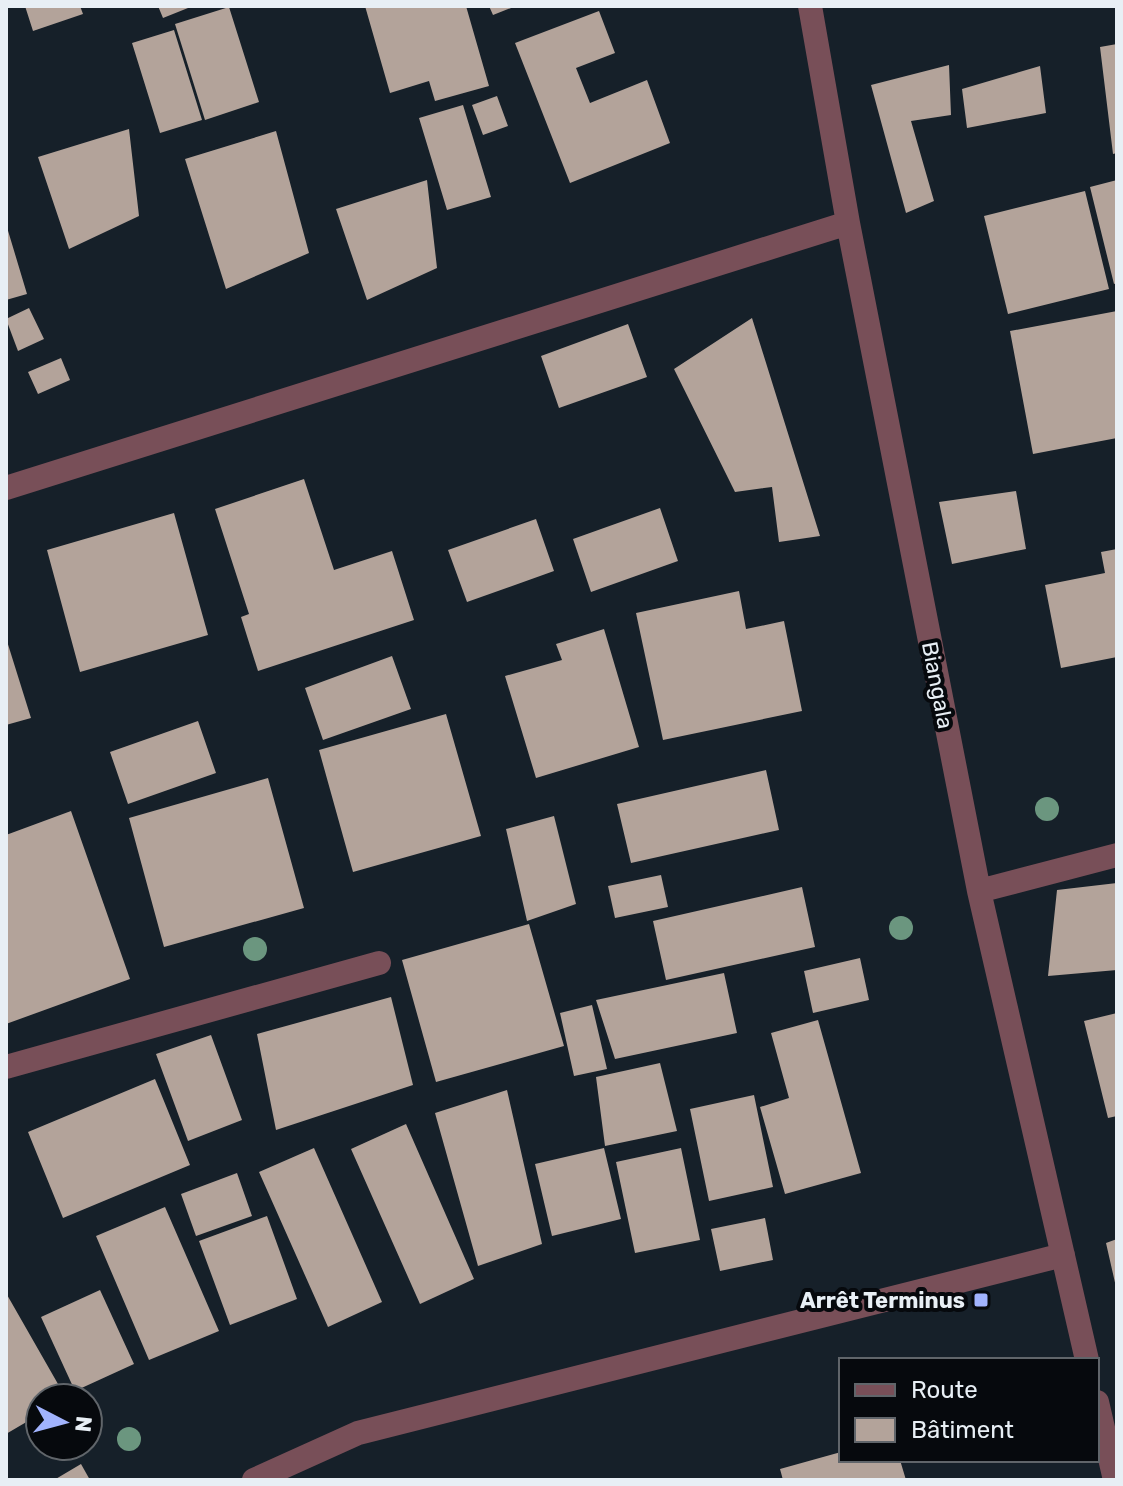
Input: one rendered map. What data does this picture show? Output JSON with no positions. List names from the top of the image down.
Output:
{
  "streets": {
    "street": ["Biangala"]
  },
  "places": {
    "transit": ["Arrêt Terminus"]
  },
  "legend": ["Route", "Bâtiment"],
  "north": "right"
}
